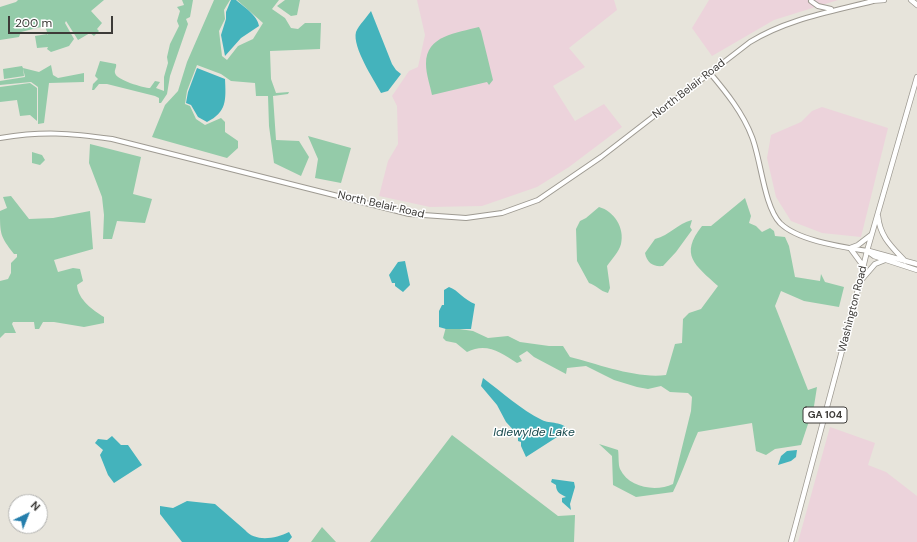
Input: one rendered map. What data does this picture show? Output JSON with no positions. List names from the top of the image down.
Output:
{
  "streets": {
    "main road": ["North Belair Road", "Washington Road", "GA 104"]
  },
  "water": ["Idlewylde Lake"],
  "scale_bar": "200 m",
  "north": "top right"
}
